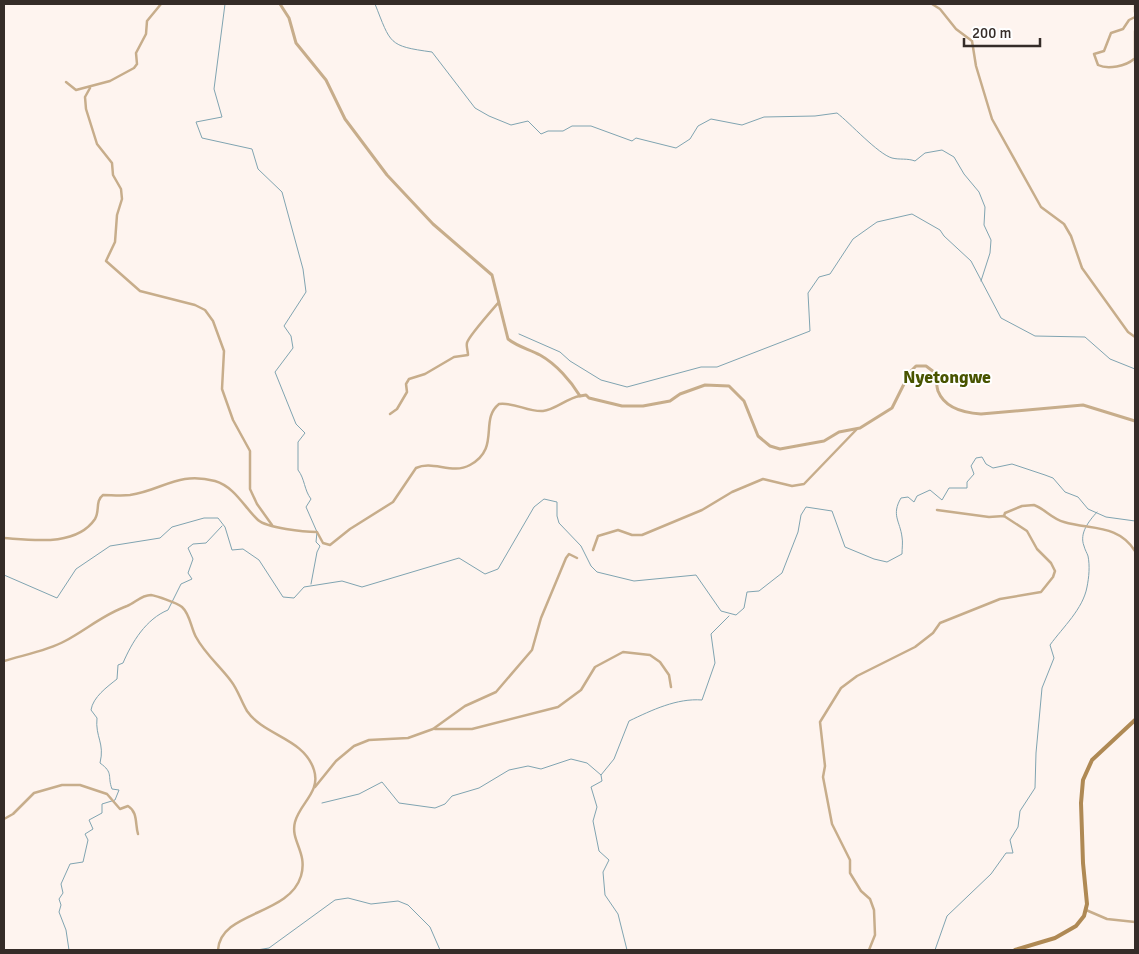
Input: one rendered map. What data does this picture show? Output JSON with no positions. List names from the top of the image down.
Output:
{
  "districts": ["Nyetongwe"],
  "scale_bar": "200 m"
}
